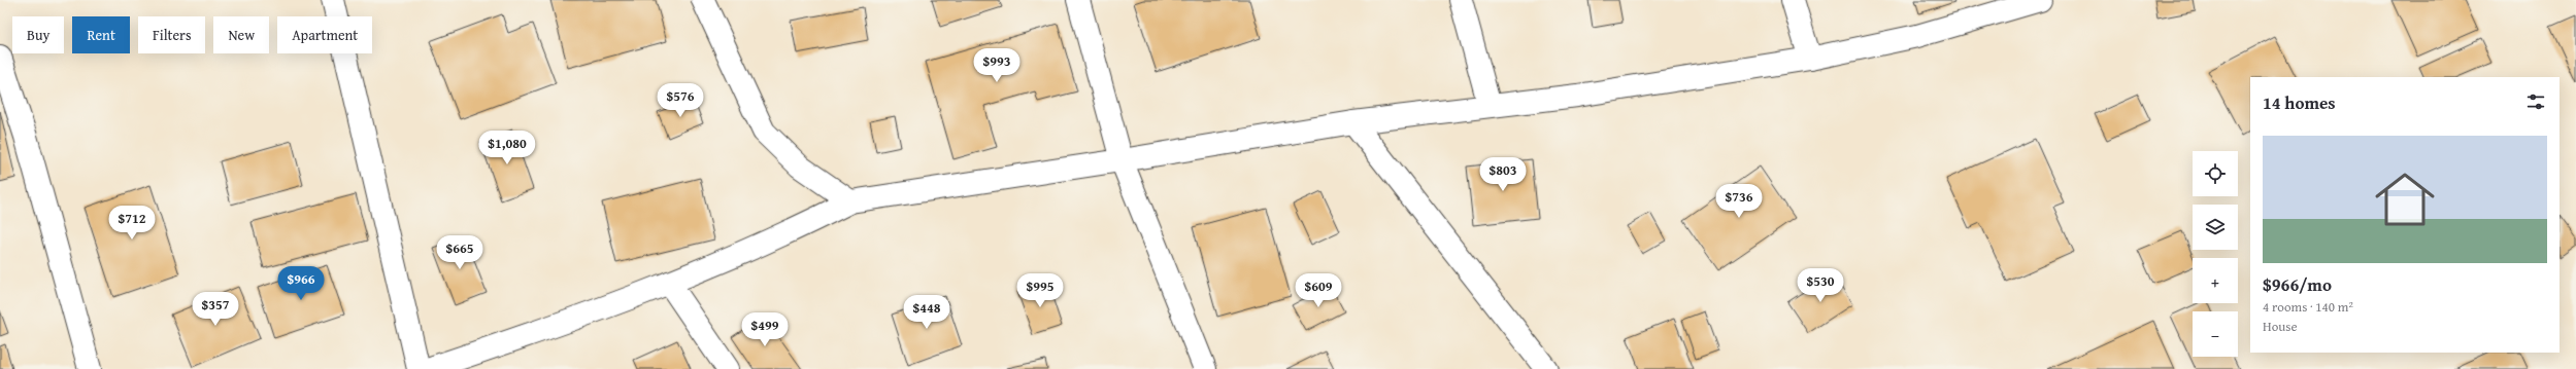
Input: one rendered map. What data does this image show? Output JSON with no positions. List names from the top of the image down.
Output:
{
  "page": {
    "chip": [
      "Buy",
      "Rent",
      "Filters",
      "New",
      "Apartment"
    ],
    "price": [
      "$993",
      "$576",
      "$1,080",
      "$803",
      "$736",
      "$712",
      "$665",
      "$966",
      "$530",
      "$995",
      "$609",
      "$357",
      "$448",
      "$499"
    ],
    "heading": "14 homes",
    "list": [
      {
        "name": "$966/mo",
        "note": "4 rooms · 140 m² · House"
      }
    ],
    "map_buttons": ["+", "−"]
  }
}
